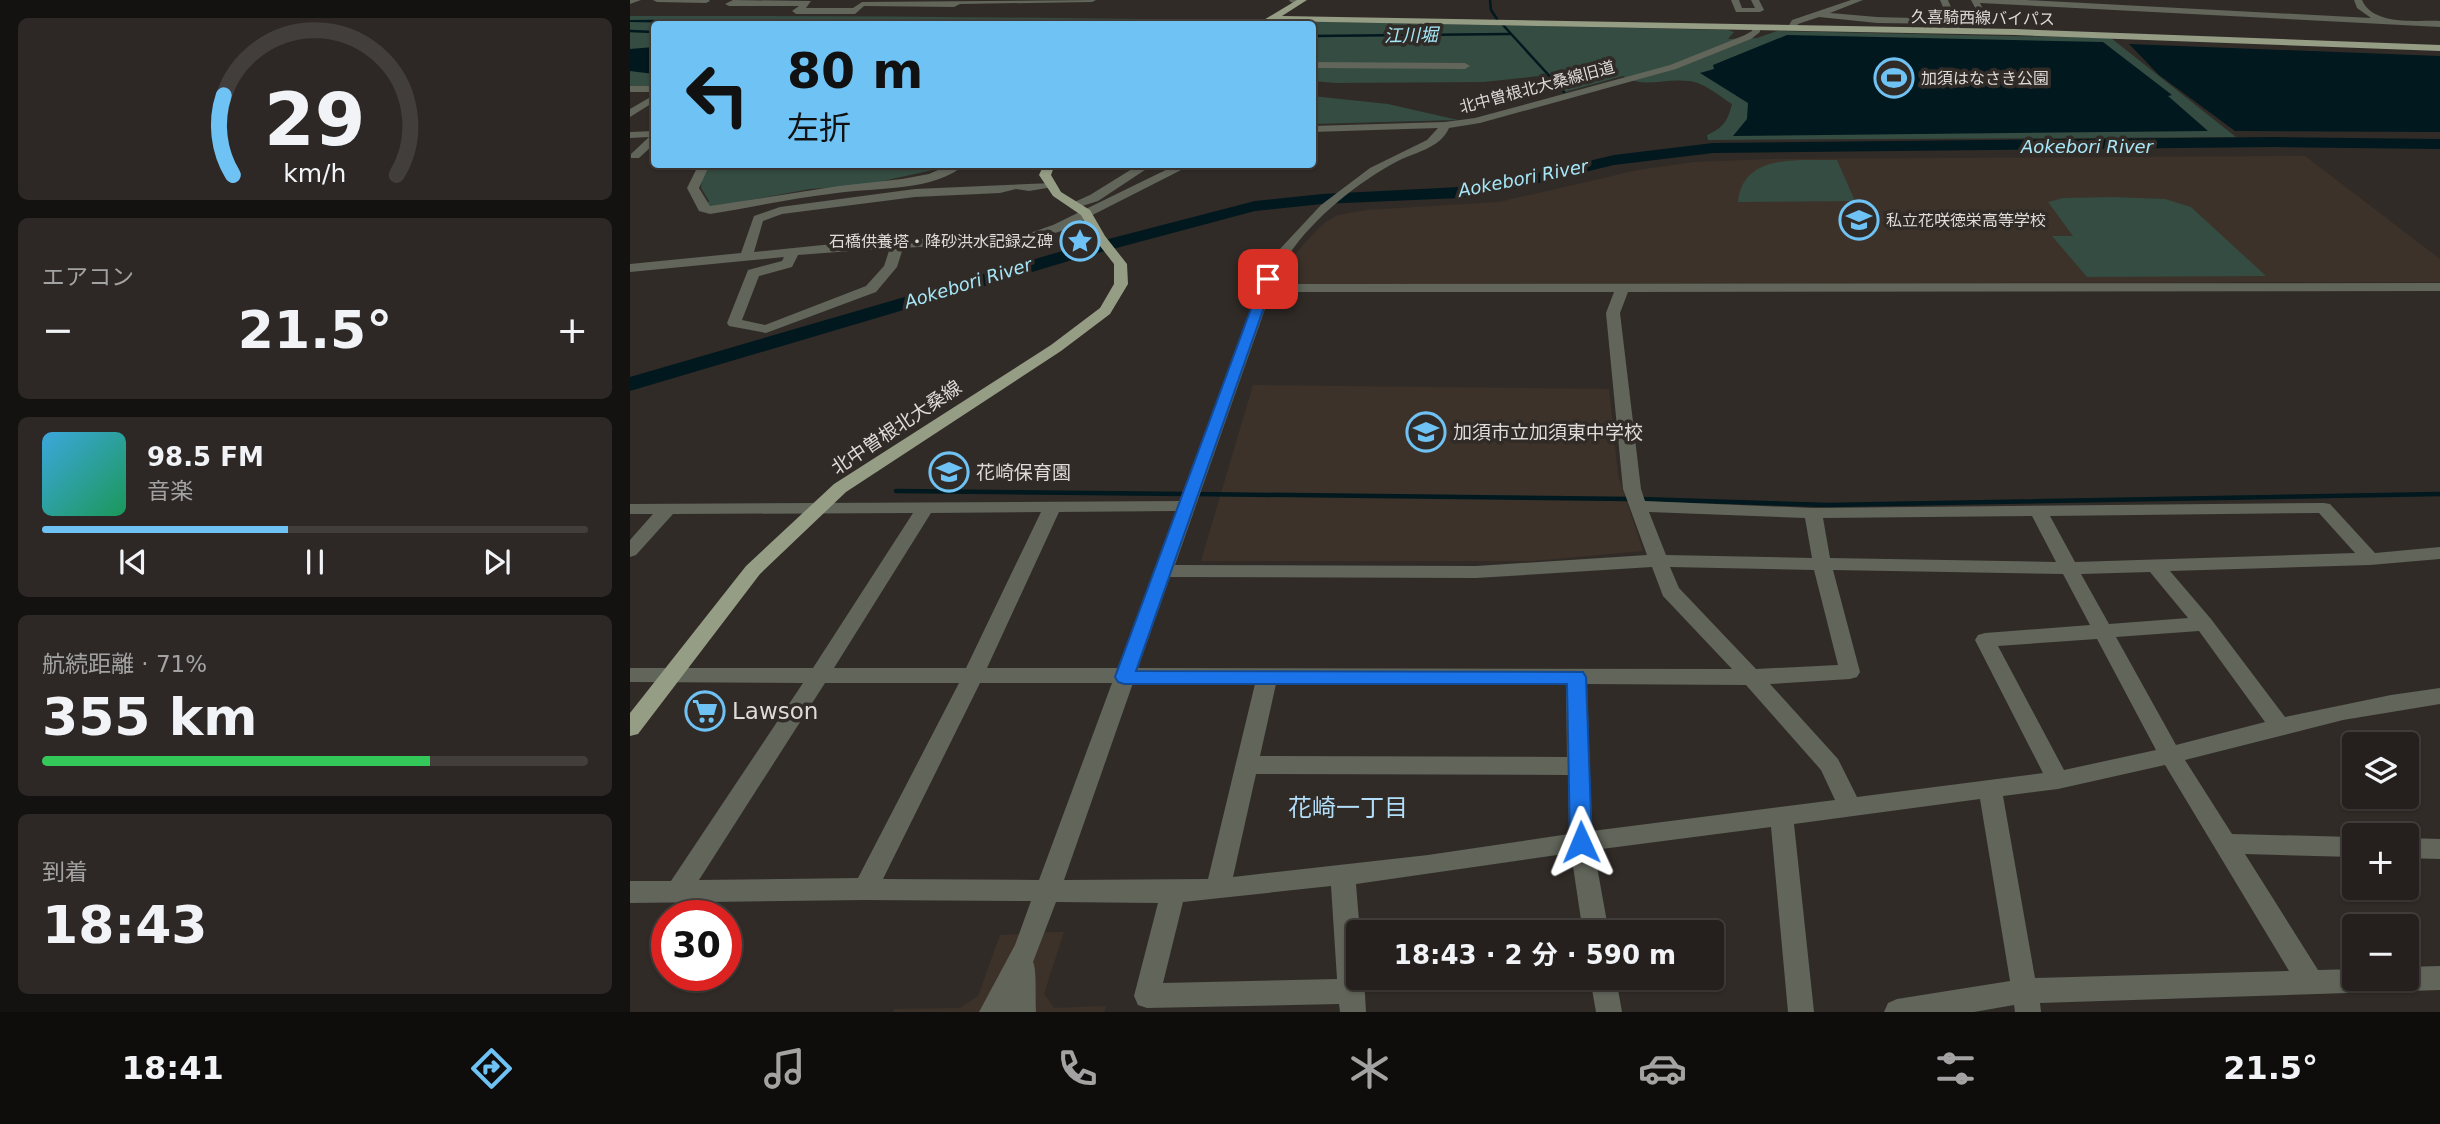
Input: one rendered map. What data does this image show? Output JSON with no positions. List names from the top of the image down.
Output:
{
  "streets": {
    "main road": ["久喜騎西線バイパス", "北中曽根北大桑線"],
    "street": ["北中曽根北大桑線旧道"]
  },
  "crossings": [
    ["久喜騎西線バイパス", "北中曽根北大桑線旧道"]
  ],
  "districts": ["花崎一丁目"],
  "water": ["江川堀", "Aokebori River"],
  "places": {
    "sports": ["加須はなさき公園"],
    "school or university": ["私立花咲徳栄高等学校", "加須市立加須東中学校", "花崎保育園"],
    "place": ["石橋供養塔・降砂洪水記録之碑"],
    "supermarket": ["Lawson"]
  },
  "page": {
    "turn": ["80 m", "左折"],
    "tile": [
      "エアコン",
      ["航続距離 · 71%", "355 km"],
      ["到着", "18:43"]
    ],
    "heat": ["−", "21.5°", "+"],
    "song": ["98.5 FM", "音楽"],
    "map_buttons": ["+", "−"],
    "limit": "30",
    "trip": "18:43 · 2 分 · 590 m",
    "tabs": ["18:41", "21.5°"],
    "gauge": ["29", "km/h"]
  }
}
